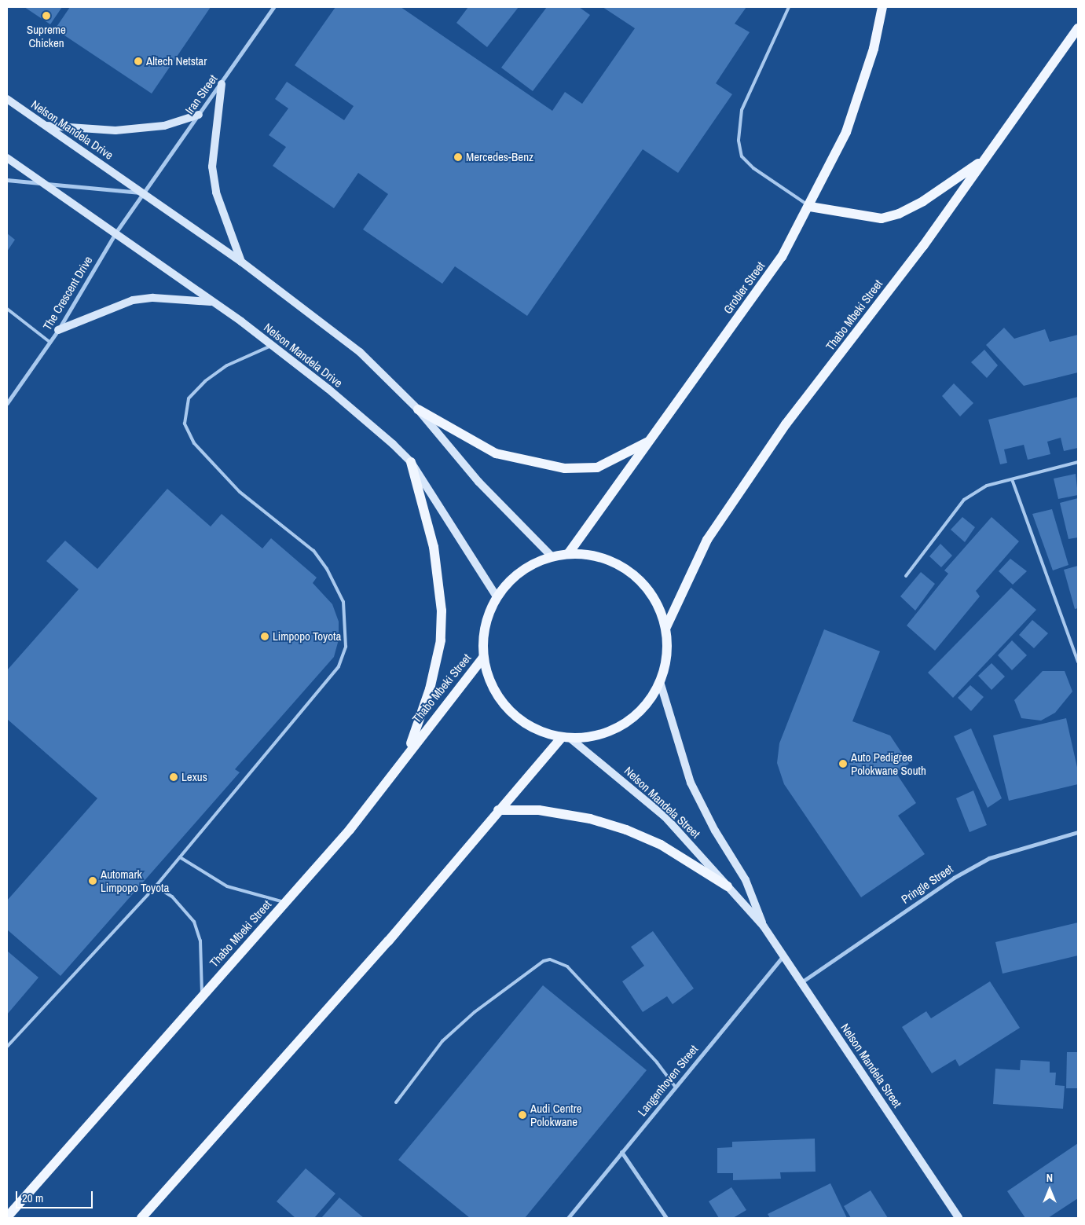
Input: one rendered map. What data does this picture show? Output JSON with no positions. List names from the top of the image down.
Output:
{
  "streets": {
    "main road": [
      "Nelson Mandela Drive",
      "Grobler Street",
      "Thabo Mbeki Street",
      "Nelson Mandela Street"
    ],
    "street": [
      "Iran Street",
      "The Crescent Drive",
      "Pringle Street",
      "Langenhoven Street"
    ]
  },
  "crossings": [
    ["Iran Street", "Nelson Mandela Drive"],
    ["Iran Street", "The Crescent Drive"],
    ["Nelson Mandela Drive", "The Crescent Drive"],
    ["Nelson Mandela Drive", "Thabo Mbeki Street"],
    ["Grobler Street", "Thabo Mbeki Street"],
    ["Thabo Mbeki Street", "Nelson Mandela Street"],
    ["Nelson Mandela Street", "Pringle Street"],
    ["Nelson Mandela Street", "Langenhoven Street"]
  ],
  "places": [
    "Supreme Chicken",
    "Altech Netstar",
    "Mercedes-Benz",
    "Limpopo Toyota",
    "Auto Pedigree Polokwane South",
    "Lexus",
    "Automark Limpopo Toyota",
    "Audi Centre Polokwane"
  ],
  "scale_bar": "20 m",
  "north": "top"
}
